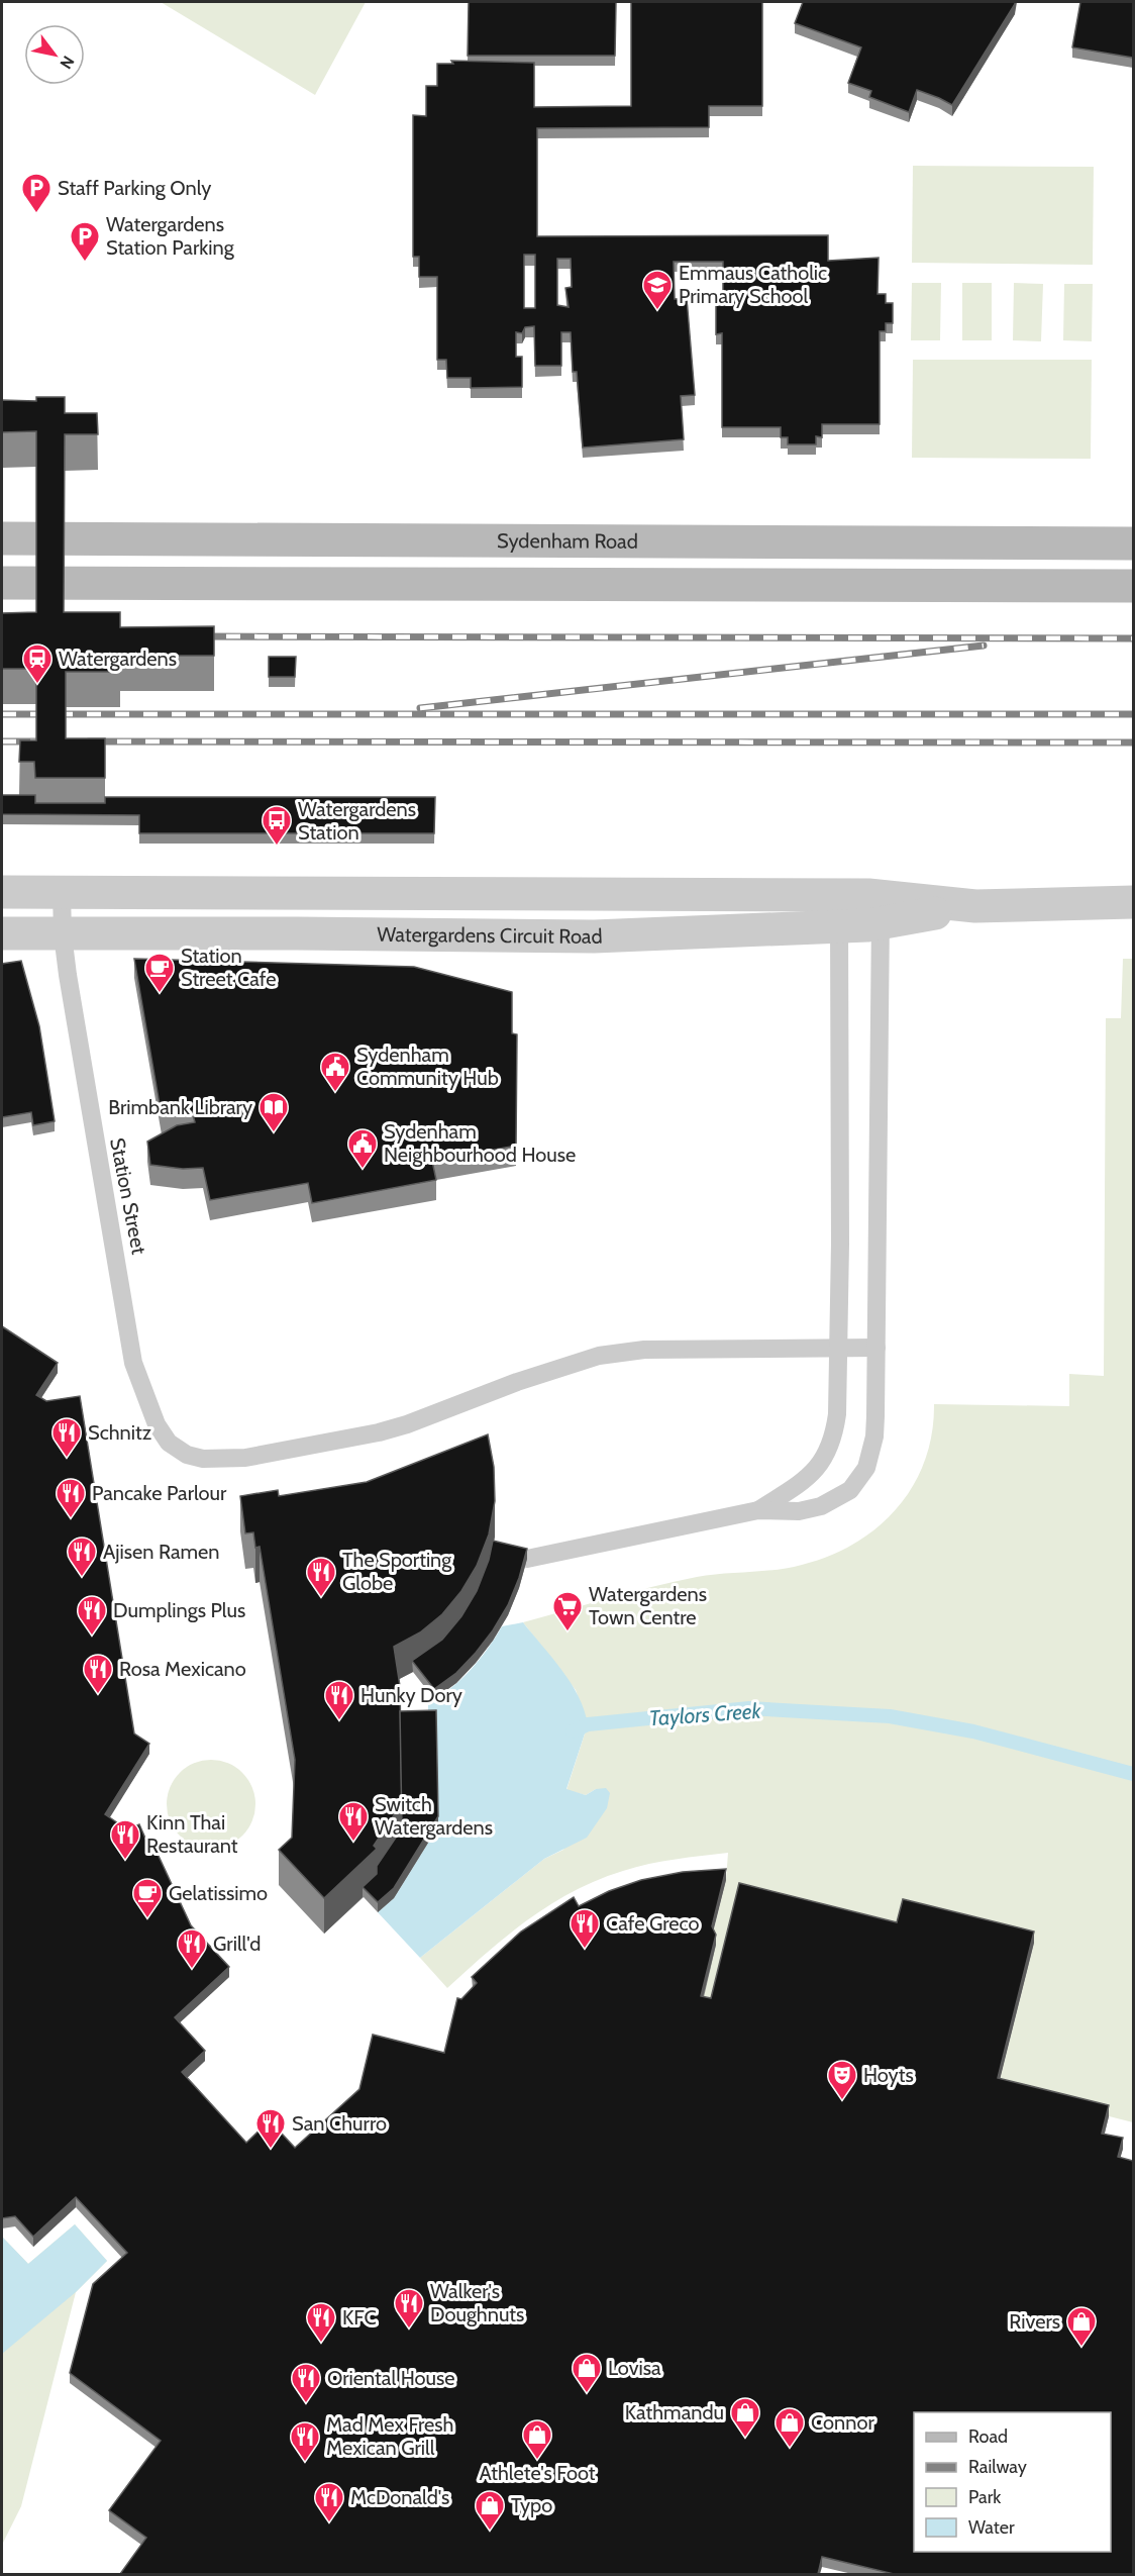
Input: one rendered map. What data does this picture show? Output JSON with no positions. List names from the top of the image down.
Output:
{
  "streets": {
    "street": ["Sydenham Road", "Watergardens Circuit Road"],
    "lane": ["Station Street"]
  },
  "crossings": [
    ["Watergardens Circuit Road", "Station Street"]
  ],
  "water": ["Taylors Creek"],
  "places": {
    "parking": ["Staff Parking Only", "Watergardens Station Parking"],
    "school or university": ["Emmaus Catholic Primary School"],
    "station": ["Watergardens"],
    "bus stop": ["Watergardens Station"],
    "cafe": ["Station Street Cafe", "Gelatissimo"],
    "public building": ["Sydenham Community Hub", "Sydenham Neighbourhood House"],
    "library": ["Brimbank Library"],
    "restaurant": [
      "Schnitz",
      "Pancake Parlour",
      "Ajisen Ramen",
      "The Sporting Globe",
      "Dumplings Plus",
      "Rosa Mexicano",
      "Hunky Dory",
      "Switch Watergardens",
      "Kinn Thai Restaurant",
      "Cafe Greco",
      "Grill'd",
      "San Churro",
      "Walker's Doughnuts",
      "KFC",
      "Oriental House",
      "Mad Mex Fresh Mexican Grill",
      "McDonald's"
    ],
    "supermarket": ["Watergardens Town Centre"],
    "theatre": ["Hoyts"],
    "shop": [
      "Rivers",
      "Lovisa",
      "Kathmandu",
      "Connor",
      "Athlete's Foot",
      "Typo"
    ]
  },
  "legend": [
    "Road",
    "Railway",
    "Park",
    "Water"
  ],
  "north": "bottom right"
}
